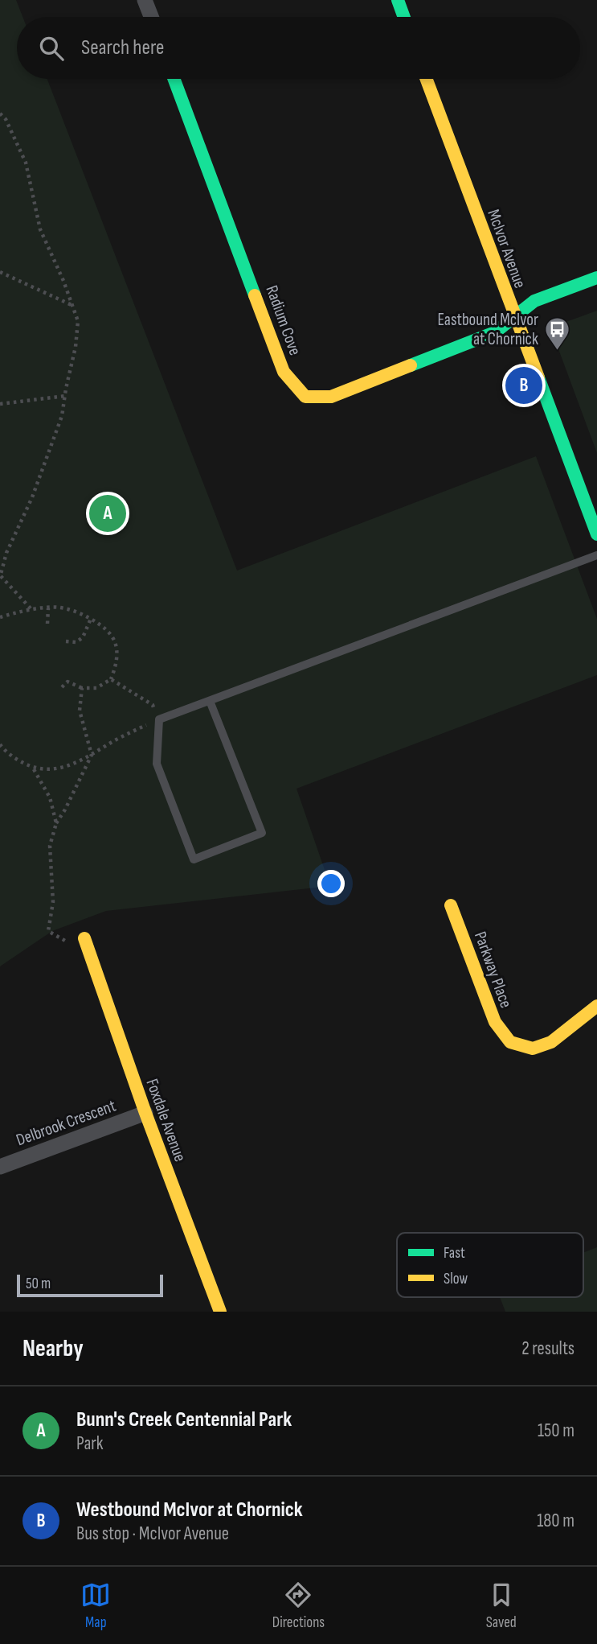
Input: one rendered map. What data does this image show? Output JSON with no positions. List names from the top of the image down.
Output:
{
  "streets": {
    "street": [
      "McIvor Avenue",
      "Radium Cove",
      "Parkway Place",
      "Foxdale Avenue",
      "Delbrook Crescent"
    ]
  },
  "crossings": [
    ["McIvor Avenue", "Radium Cove"],
    ["Foxdale Avenue", "Delbrook Crescent"]
  ],
  "places": {
    "bus stop": ["Eastbound McIvor at Chornick"]
  },
  "legend": ["Fast", "Slow"],
  "scale_bar": "50 m",
  "page": {
    "search": "Search here",
    "pins": ["B", "A"],
    "scale": "50 m",
    "heading": ["Nearby", "2 results"],
    "list": [
      {
        "mark": "A",
        "name": "Bunn's Creek Centennial Park",
        "note": "Park",
        "value": "150 m"
      },
      {
        "mark": "B",
        "name": "Westbound McIvor at Chornick",
        "note": "Bus stop · McIvor Avenue",
        "value": "180 m"
      }
    ],
    "nav": ["Map", "Directions", "Saved"]
  }
}
